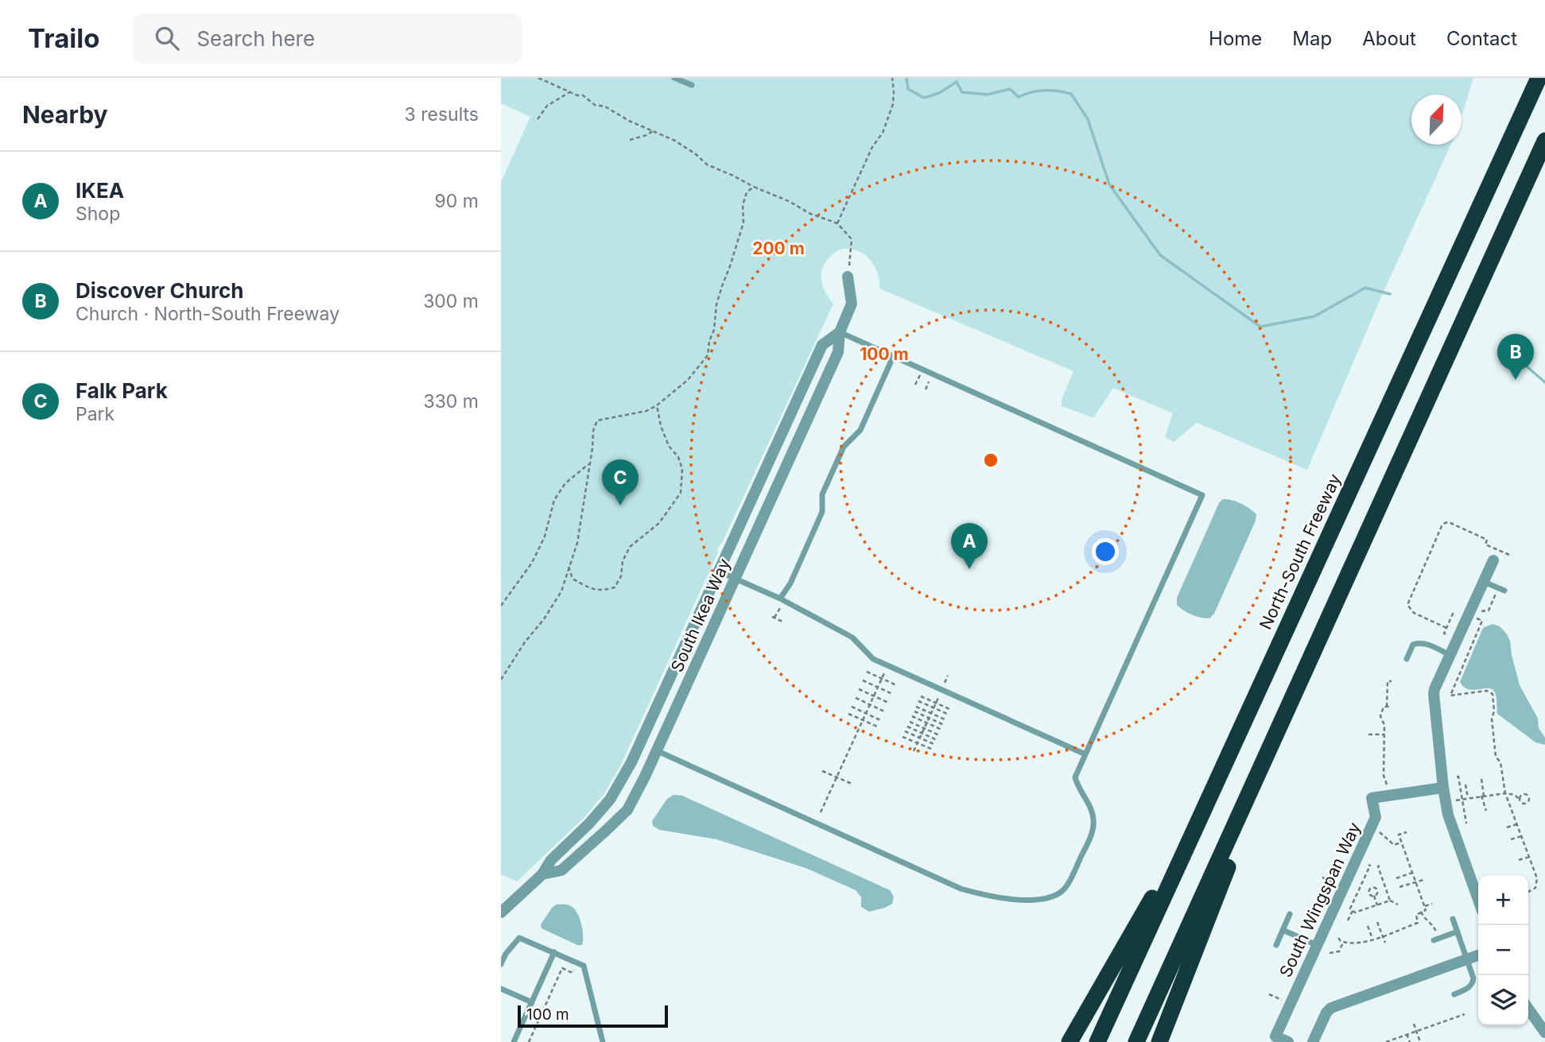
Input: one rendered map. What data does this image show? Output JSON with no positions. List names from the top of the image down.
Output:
{
  "streets": {
    "highway": ["North-South Freeway"],
    "street": ["South Ikea Way", "South Wingspan Way"]
  },
  "scale_bar": "100 m",
  "north": "top right",
  "page": {
    "header": "Trailo",
    "search": "Search here",
    "nav": [
      "Home",
      "Map",
      "About",
      "Contact"
    ],
    "heading": ["Nearby", "3 results"],
    "list": [
      {
        "mark": "A",
        "name": "IKEA",
        "note": "Shop",
        "value": "90 m"
      },
      {
        "mark": "B",
        "name": "Discover Church",
        "note": "Church · North-South Freeway",
        "value": "300 m"
      },
      {
        "mark": "C",
        "name": "Falk Park",
        "note": "Park",
        "value": "330 m"
      }
    ],
    "pins": ["B", "C", "A"],
    "map_buttons": ["+", "−"],
    "scale": "100 m"
  },
  "rings": ["200 m", "100 m"]
}
